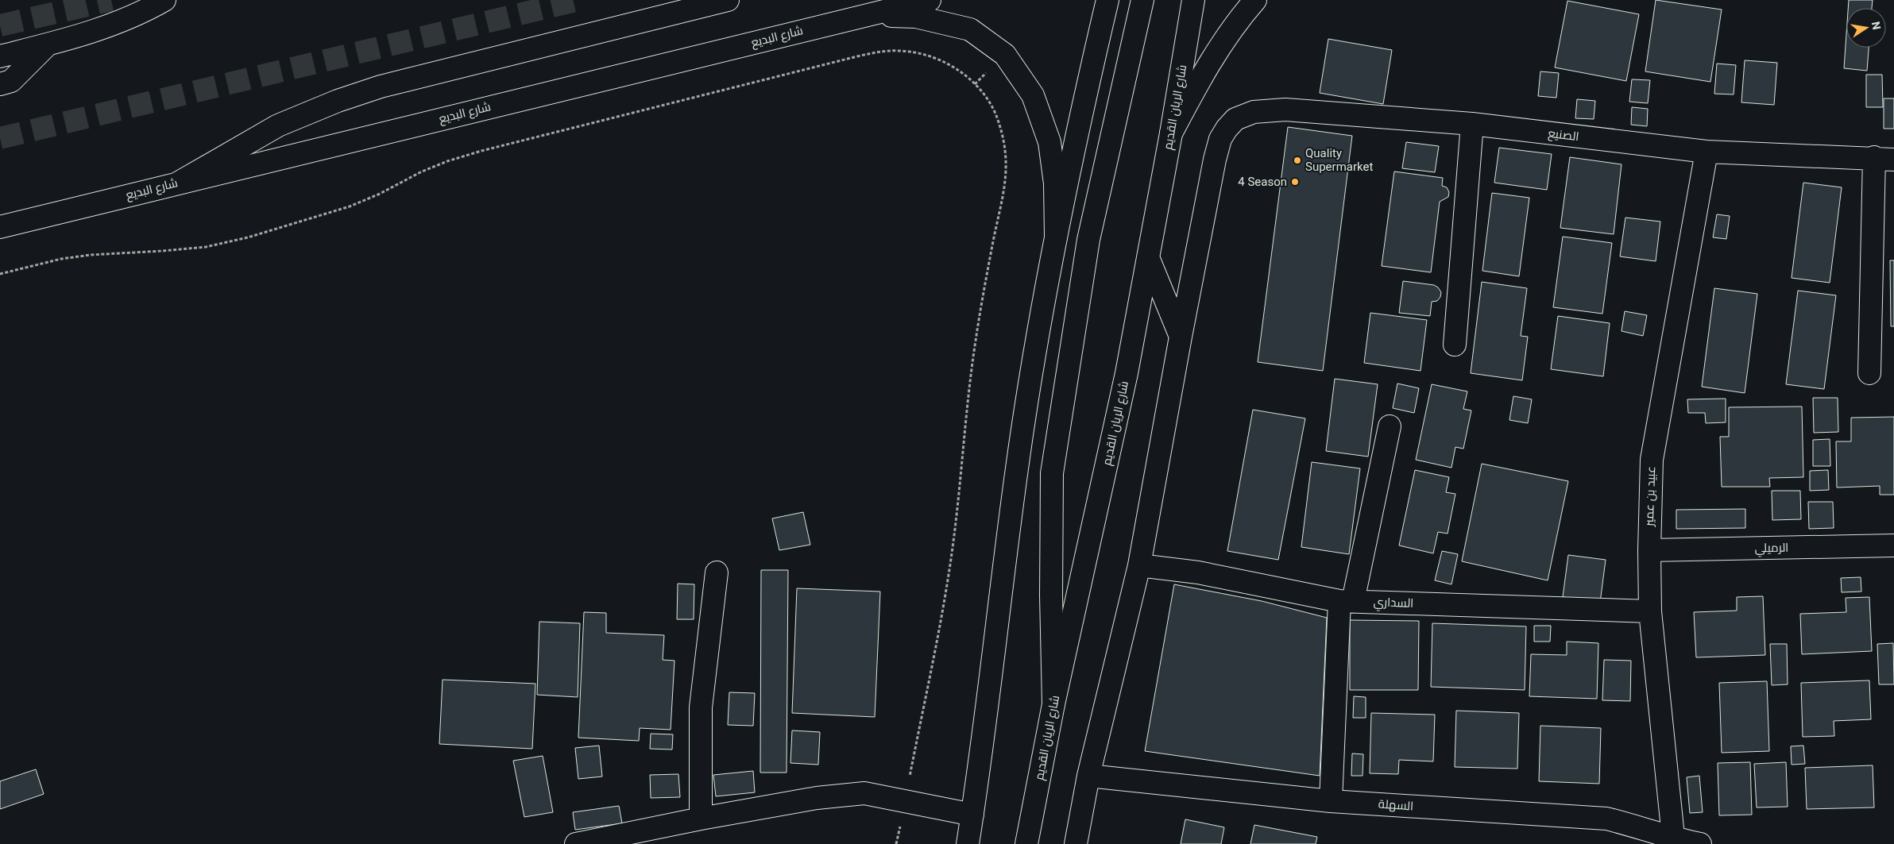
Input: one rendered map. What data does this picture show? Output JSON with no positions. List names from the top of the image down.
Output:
{
  "streets": {
    "main road": [
      "شارع البديع",
      "شارع الريان القديم",
      "الصنيع",
      "عبيد بن عمير",
      "الرميلي",
      "السداري",
      "السهلة"
    ]
  },
  "crossings": [
    ["الصنيع", "عبيد بن عمير"],
    ["عبيد بن عمير", "الرميلي"],
    ["عبيد بن عمير", "السداري"],
    ["عبيد بن عمير", "السهلة"]
  ],
  "places": ["Quality Supermarket", "4 Season"],
  "north": "right"
}
